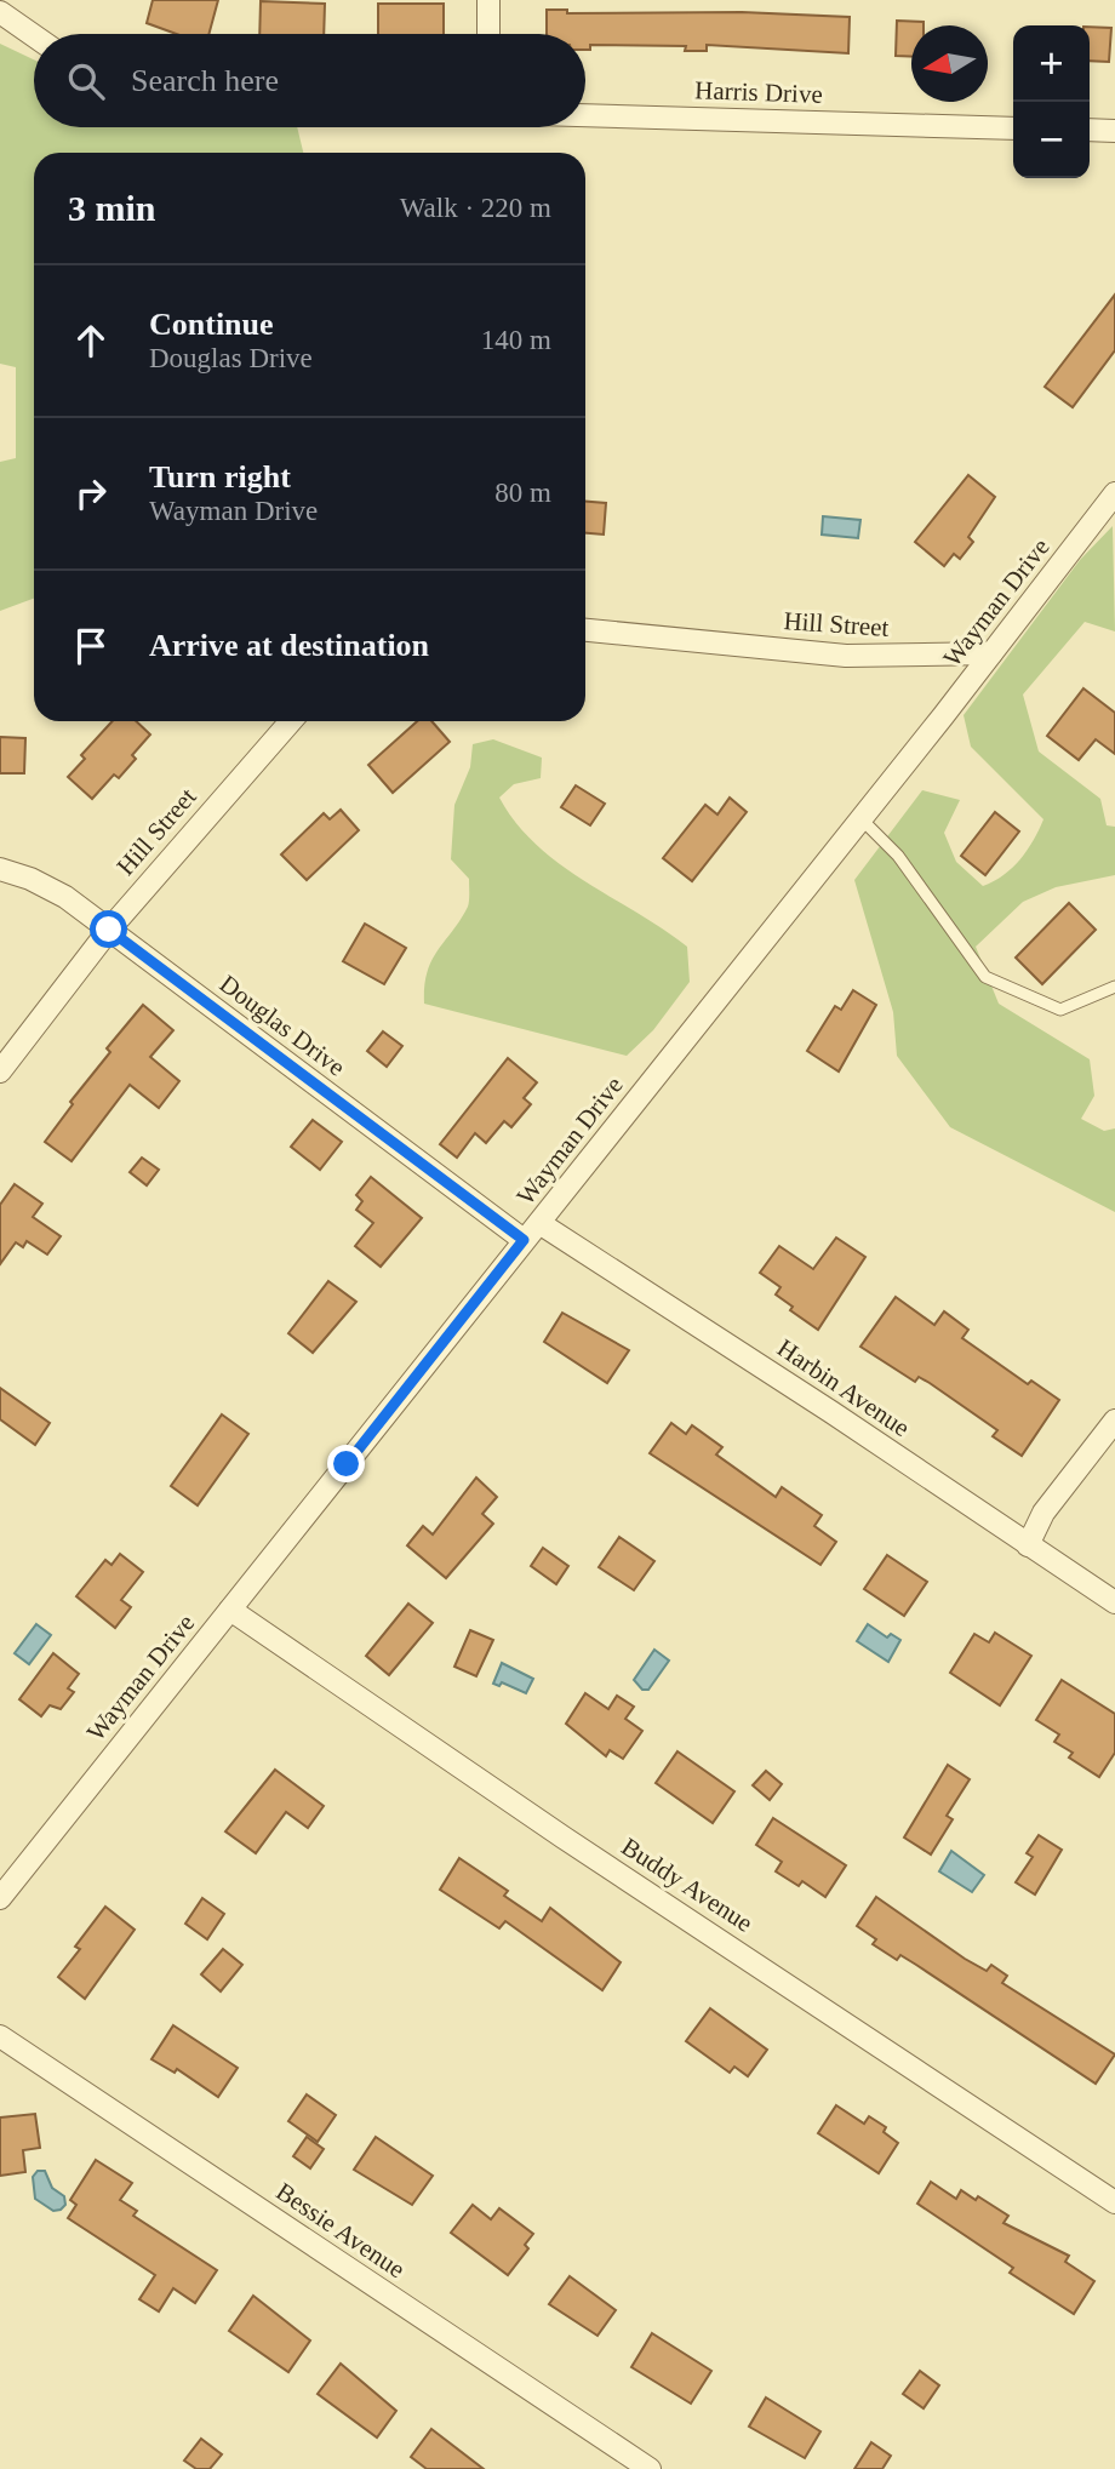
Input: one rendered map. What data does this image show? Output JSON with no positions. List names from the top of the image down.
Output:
{
  "streets": {
    "street": [
      "Harris Drive",
      "Wayman Drive",
      "Hill Street",
      "Douglas Drive",
      "Harbin Avenue",
      "Buddy Avenue",
      "Bessie Avenue"
    ]
  },
  "crossings": [
    ["Wayman Drive", "Hill Street"],
    ["Wayman Drive", "Douglas Drive"],
    ["Wayman Drive", "Harbin Avenue"],
    ["Wayman Drive", "Buddy Avenue"],
    ["Hill Street", "Douglas Drive"]
  ],
  "north": "left",
  "page": {
    "map_buttons": ["+", "−"],
    "search": "Search here",
    "heading": ["3 min", "Walk · 220 m"],
    "list": [
      ["Continue", "Douglas Drive", "140 m"],
      ["Turn right", "Wayman Drive", "80 m"],
      "Arrive at destination"
    ]
  }
}
